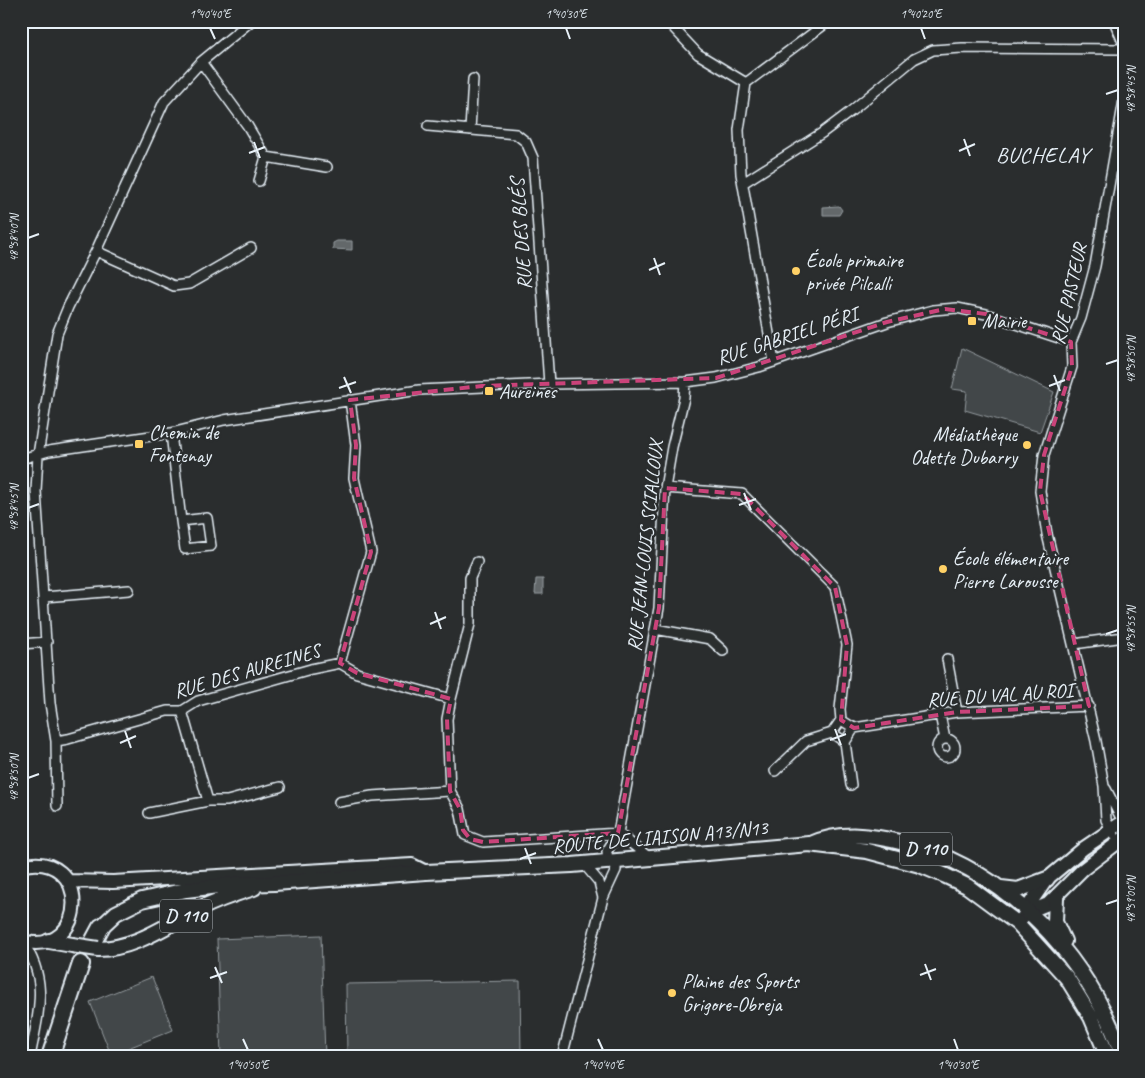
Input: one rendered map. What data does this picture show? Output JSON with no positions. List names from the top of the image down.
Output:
{
  "streets": {
    "main road": ["ROUTE DE LIAISON A13/N13", "D 110"],
    "street": [
      "RUE DES BLÉS",
      "RUE PASTEUR",
      "RUE GABRIEL PÉRI",
      "RUE JEAN-LOUIS SCIALLOUX",
      "RUE DES AUREINES",
      "RUE DU VAL AU ROI"
    ]
  },
  "crossings": [
    ["RUE DES BLÉS", "RUE GABRIEL PÉRI"],
    ["RUE PASTEUR", "RUE GABRIEL PÉRI"],
    ["RUE PASTEUR", "RUE DU VAL AU ROI"],
    ["RUE GABRIEL PÉRI", "RUE JEAN-LOUIS SCIALLOUX"],
    ["RUE JEAN-LOUIS SCIALLOUX", "ROUTE DE LIAISON A13/N13"],
    ["ROUTE DE LIAISON A13/N13", "D 110"]
  ],
  "districts": ["BUCHELAY"],
  "places": {
    "other": [
      "École primaire privée Pilcalli",
      "Médiathèque Odette Dubarry",
      "École élémentaire Pierre Larousse",
      "Plaine des Sports Grigore-Obreja"
    ],
    "transit": ["Mairie", "Aureines", "Chemin de Fontenay"]
  },
  "coordinates": [
    "1°40'40\"E",
    "1°40'30\"E",
    "1°40'20\"E",
    "48°58'45\"N",
    "48°58'40\"N",
    "48°58'50\"N",
    "48°58'55\"N",
    "48°59'00\"N",
    "1°40'50\"E"
  ]
}
